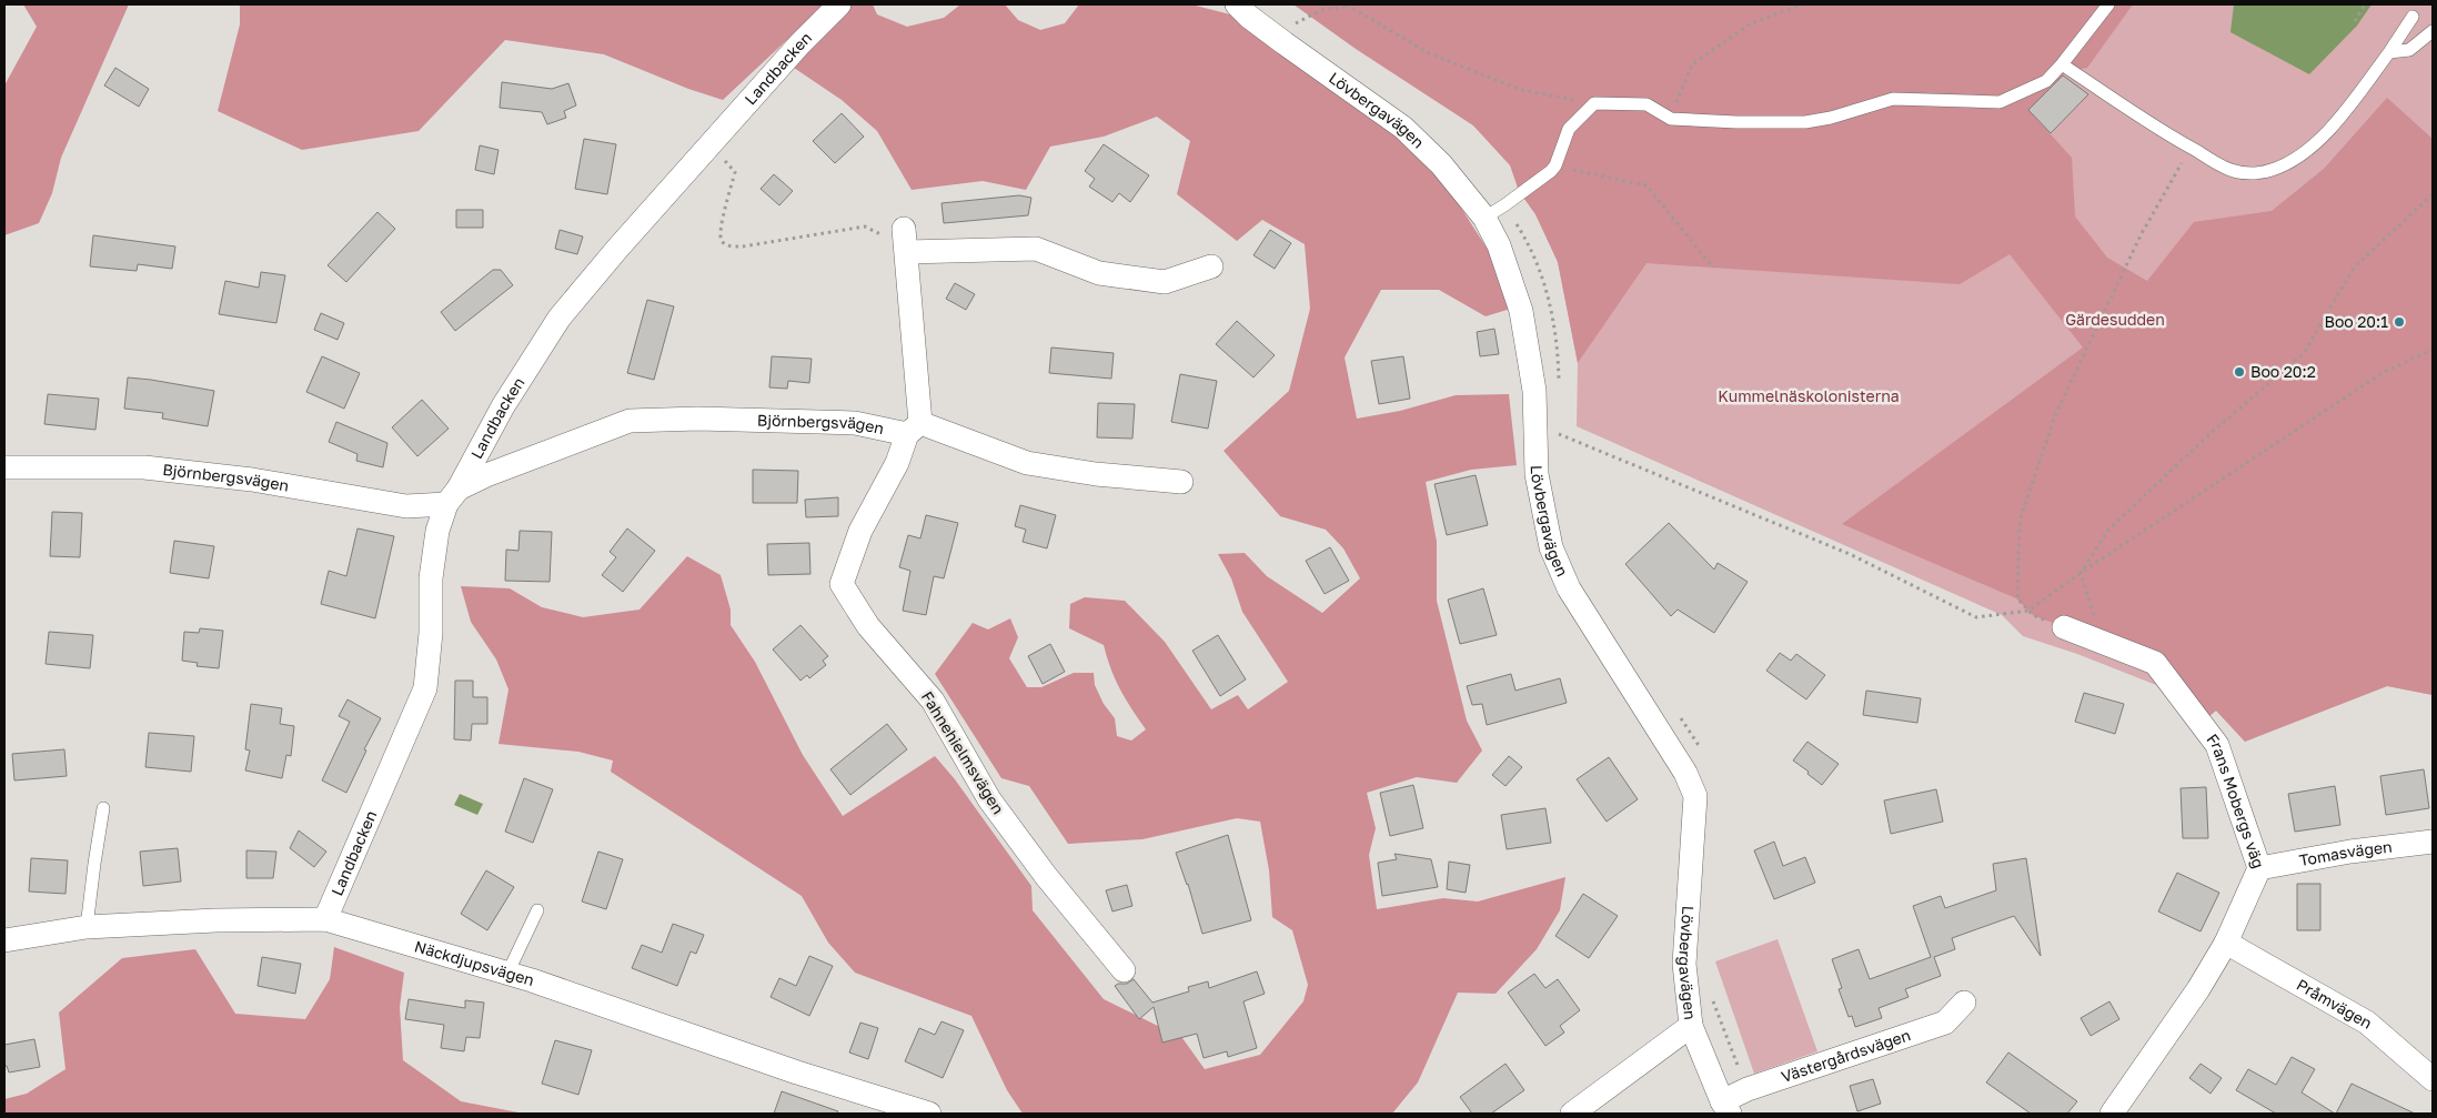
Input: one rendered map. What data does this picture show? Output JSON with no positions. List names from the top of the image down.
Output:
{
  "streets": {
    "street": [
      "Landbacken",
      "Lövbergavägen",
      "Björnbergsvägen",
      "Fahnehielmsvägen",
      "Frans Mobergs väg",
      "Tomasvägen",
      "Näckdjupsvägen",
      "Pråmvägen",
      "Västergårdsvägen"
    ]
  },
  "crossings": [
    ["Landbacken", "Björnbergsvägen"],
    ["Landbacken", "Näckdjupsvägen"],
    ["Lövbergavägen", "Västergårdsvägen"],
    ["Björnbergsvägen", "Fahnehielmsvägen"],
    ["Frans Mobergs väg", "Tomasvägen"],
    ["Frans Mobergs väg", "Pråmvägen"]
  ],
  "parks": ["Gärdesudden", "Kummelnäskolonisterna"],
  "places": ["Boo 20:1", "Boo 20:2"]
}
